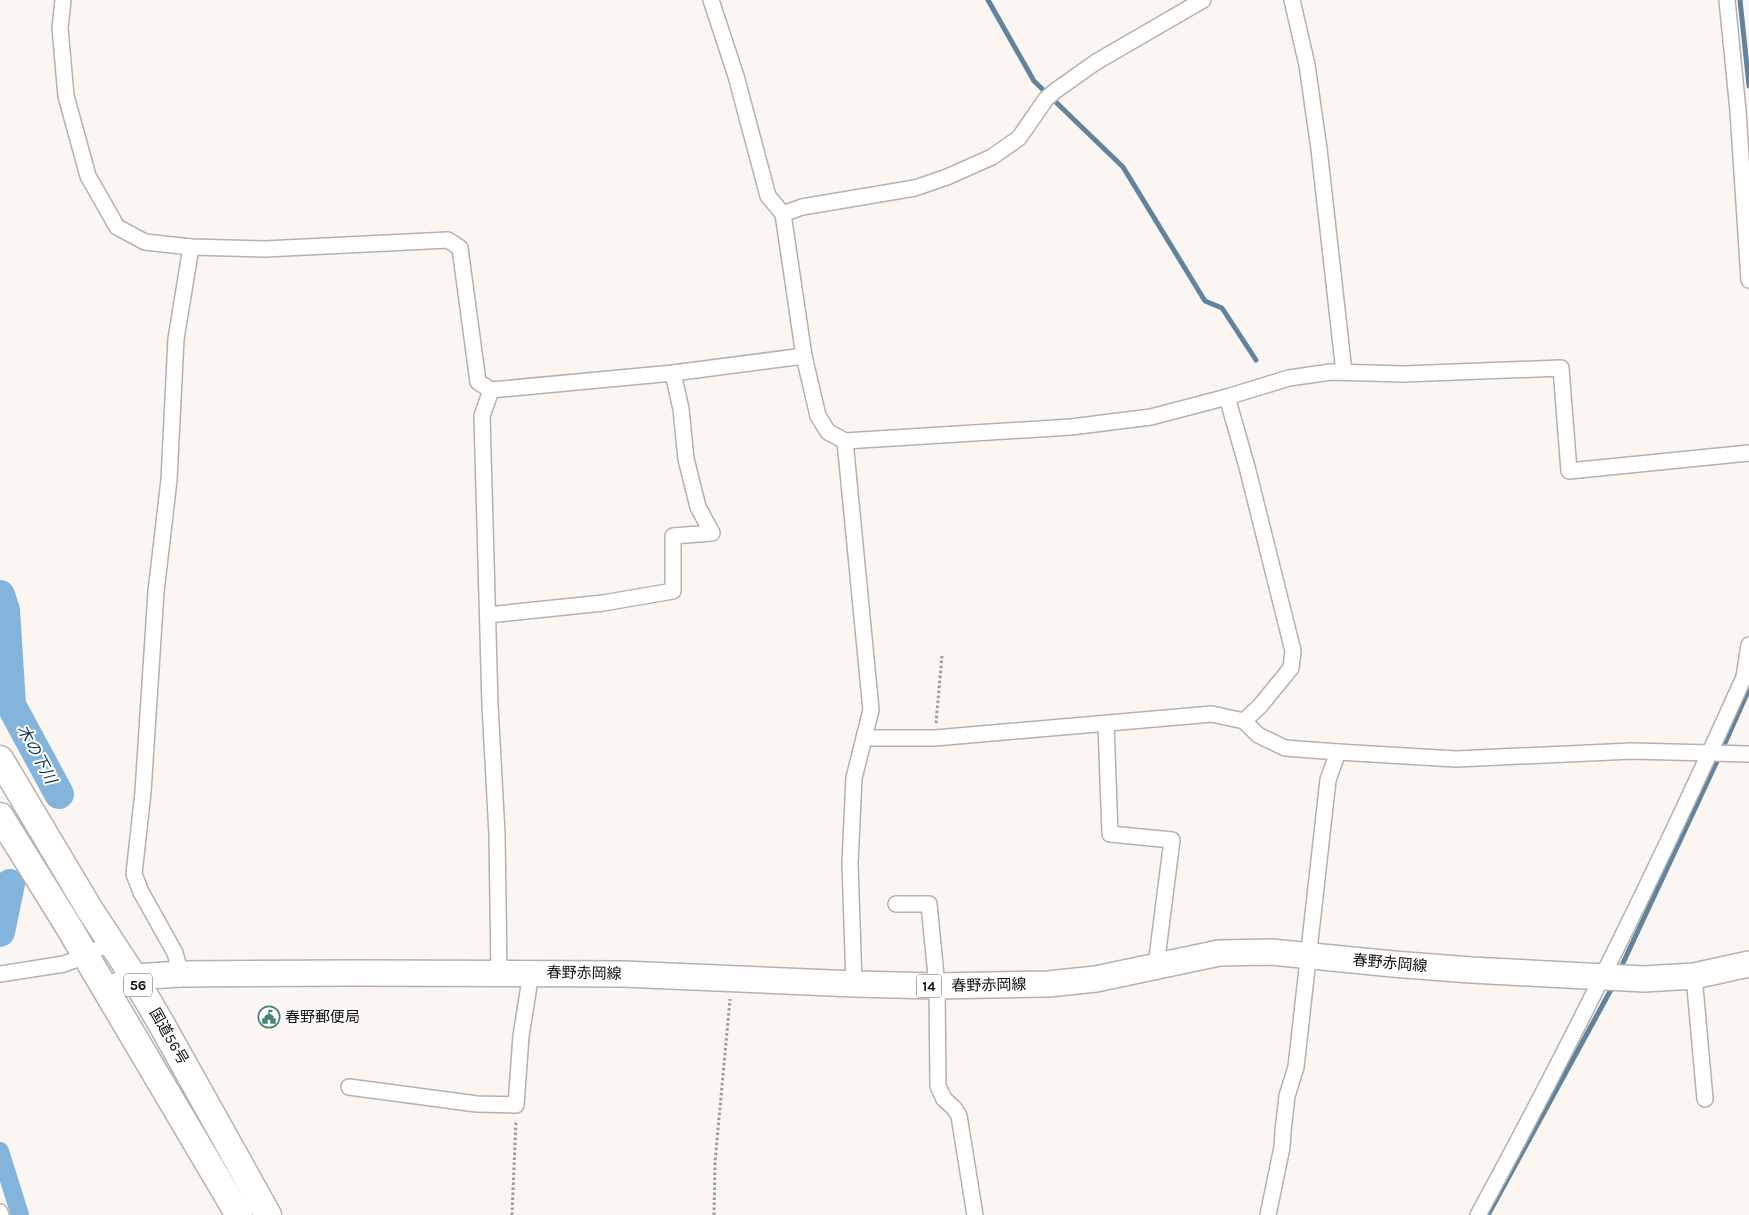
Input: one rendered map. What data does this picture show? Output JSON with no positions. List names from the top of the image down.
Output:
{
  "streets": {
    "highway": ["56", "国道56号"],
    "main road": ["春野赤岡線", "14"]
  },
  "crossings": [
    ["春野赤岡線", "国道56号"]
  ],
  "water": ["木の下川"],
  "places": {
    "public building": ["春野郵便局"]
  }
}
